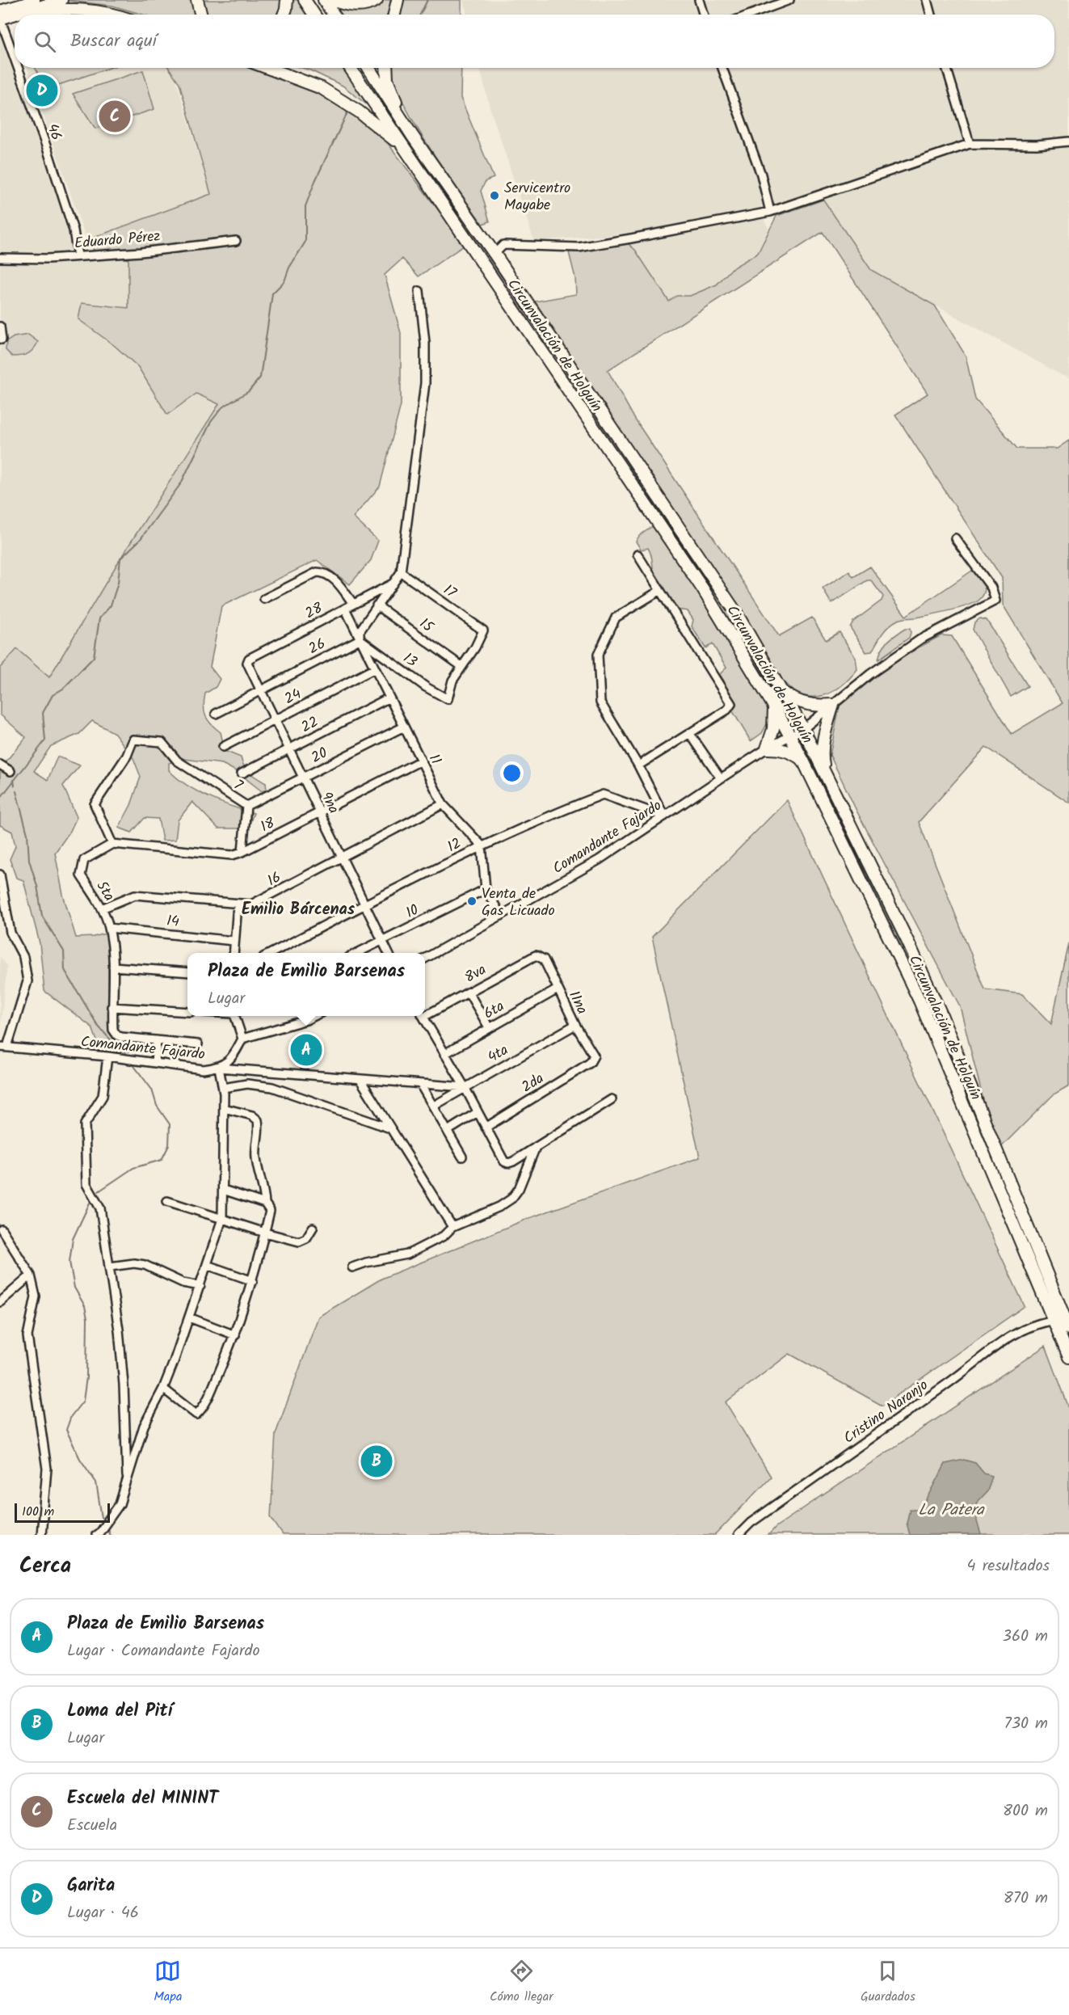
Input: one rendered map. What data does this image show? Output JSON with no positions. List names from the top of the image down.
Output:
{
  "streets": {
    "highway": ["Circunvalación de Holguín"],
    "street": [
      "46",
      "Eduardo Pérez",
      "17",
      "28",
      "15",
      "26",
      "13",
      "24",
      "22",
      "20",
      "11",
      "7",
      "9na",
      "18",
      "Comandante Fajardo",
      "12",
      "16",
      "5ta",
      "10",
      "14",
      "8va",
      "11na",
      "6ta",
      "4ta",
      "2da",
      "Cristino Naranjo"
    ]
  },
  "crossings": [
    ["46", "Eduardo Pérez"],
    ["Circunvalación de Holguín", "Comandante Fajardo"],
    ["Circunvalación de Holguín", "Cristino Naranjo"],
    ["17", "15"],
    ["17", "13"],
    ["28", "11"],
    ["28", "9na"],
    ["15", "13"],
    ["26", "13"],
    ["26", "11"],
    ["26", "9na"],
    ["13", "11"],
    ["24", "11"],
    ["24", "9na"],
    ["22", "11"],
    ["22", "9na"],
    ["20", "11"],
    ["20", "7"],
    ["20", "9na"],
    ["11", "18"],
    ["11", "12"],
    ["11", "16"],
    ["7", "18"],
    ["7", "5ta"],
    ["9na", "18"],
    ["9na", "12"],
    ["9na", "16"],
    ["9na", "10"],
    ["18", "5ta"],
    ["Comandante Fajardo", "12"],
    ["16", "5ta"],
    ["5ta", "14"],
    ["8va", "11na"],
    ["11na", "6ta"],
    ["11na", "4ta"],
    ["11na", "2da"]
  ],
  "districts": ["Emilio Bárcenas"],
  "water": ["La Patera"],
  "places": ["Servicentro Mayabe", "Venta de Gas Licuado"],
  "scale_bar": "100 m",
  "page": {
    "search": "Buscar aquí",
    "pins": [
      "D",
      "C",
      "A",
      "B"
    ],
    "popup": ["Plaza de Emilio Barsenas", "Lugar"],
    "scale": "100 m",
    "heading": ["Cerca", "4 resultados"],
    "list": [
      {
        "mark": "A",
        "name": "Plaza de Emilio Barsenas",
        "note": "Lugar · Comandante Fajardo",
        "value": "360 m"
      },
      {
        "mark": "B",
        "name": "Loma del Pití",
        "note": "Lugar",
        "value": "730 m"
      },
      {
        "mark": "C",
        "name": "Escuela del MININT",
        "note": "Escuela",
        "value": "800 m"
      },
      {
        "mark": "D",
        "name": "Garita",
        "note": "Lugar · 46",
        "value": "870 m"
      }
    ],
    "nav": ["Mapa", "Cómo llegar", "Guardados"]
  }
}
